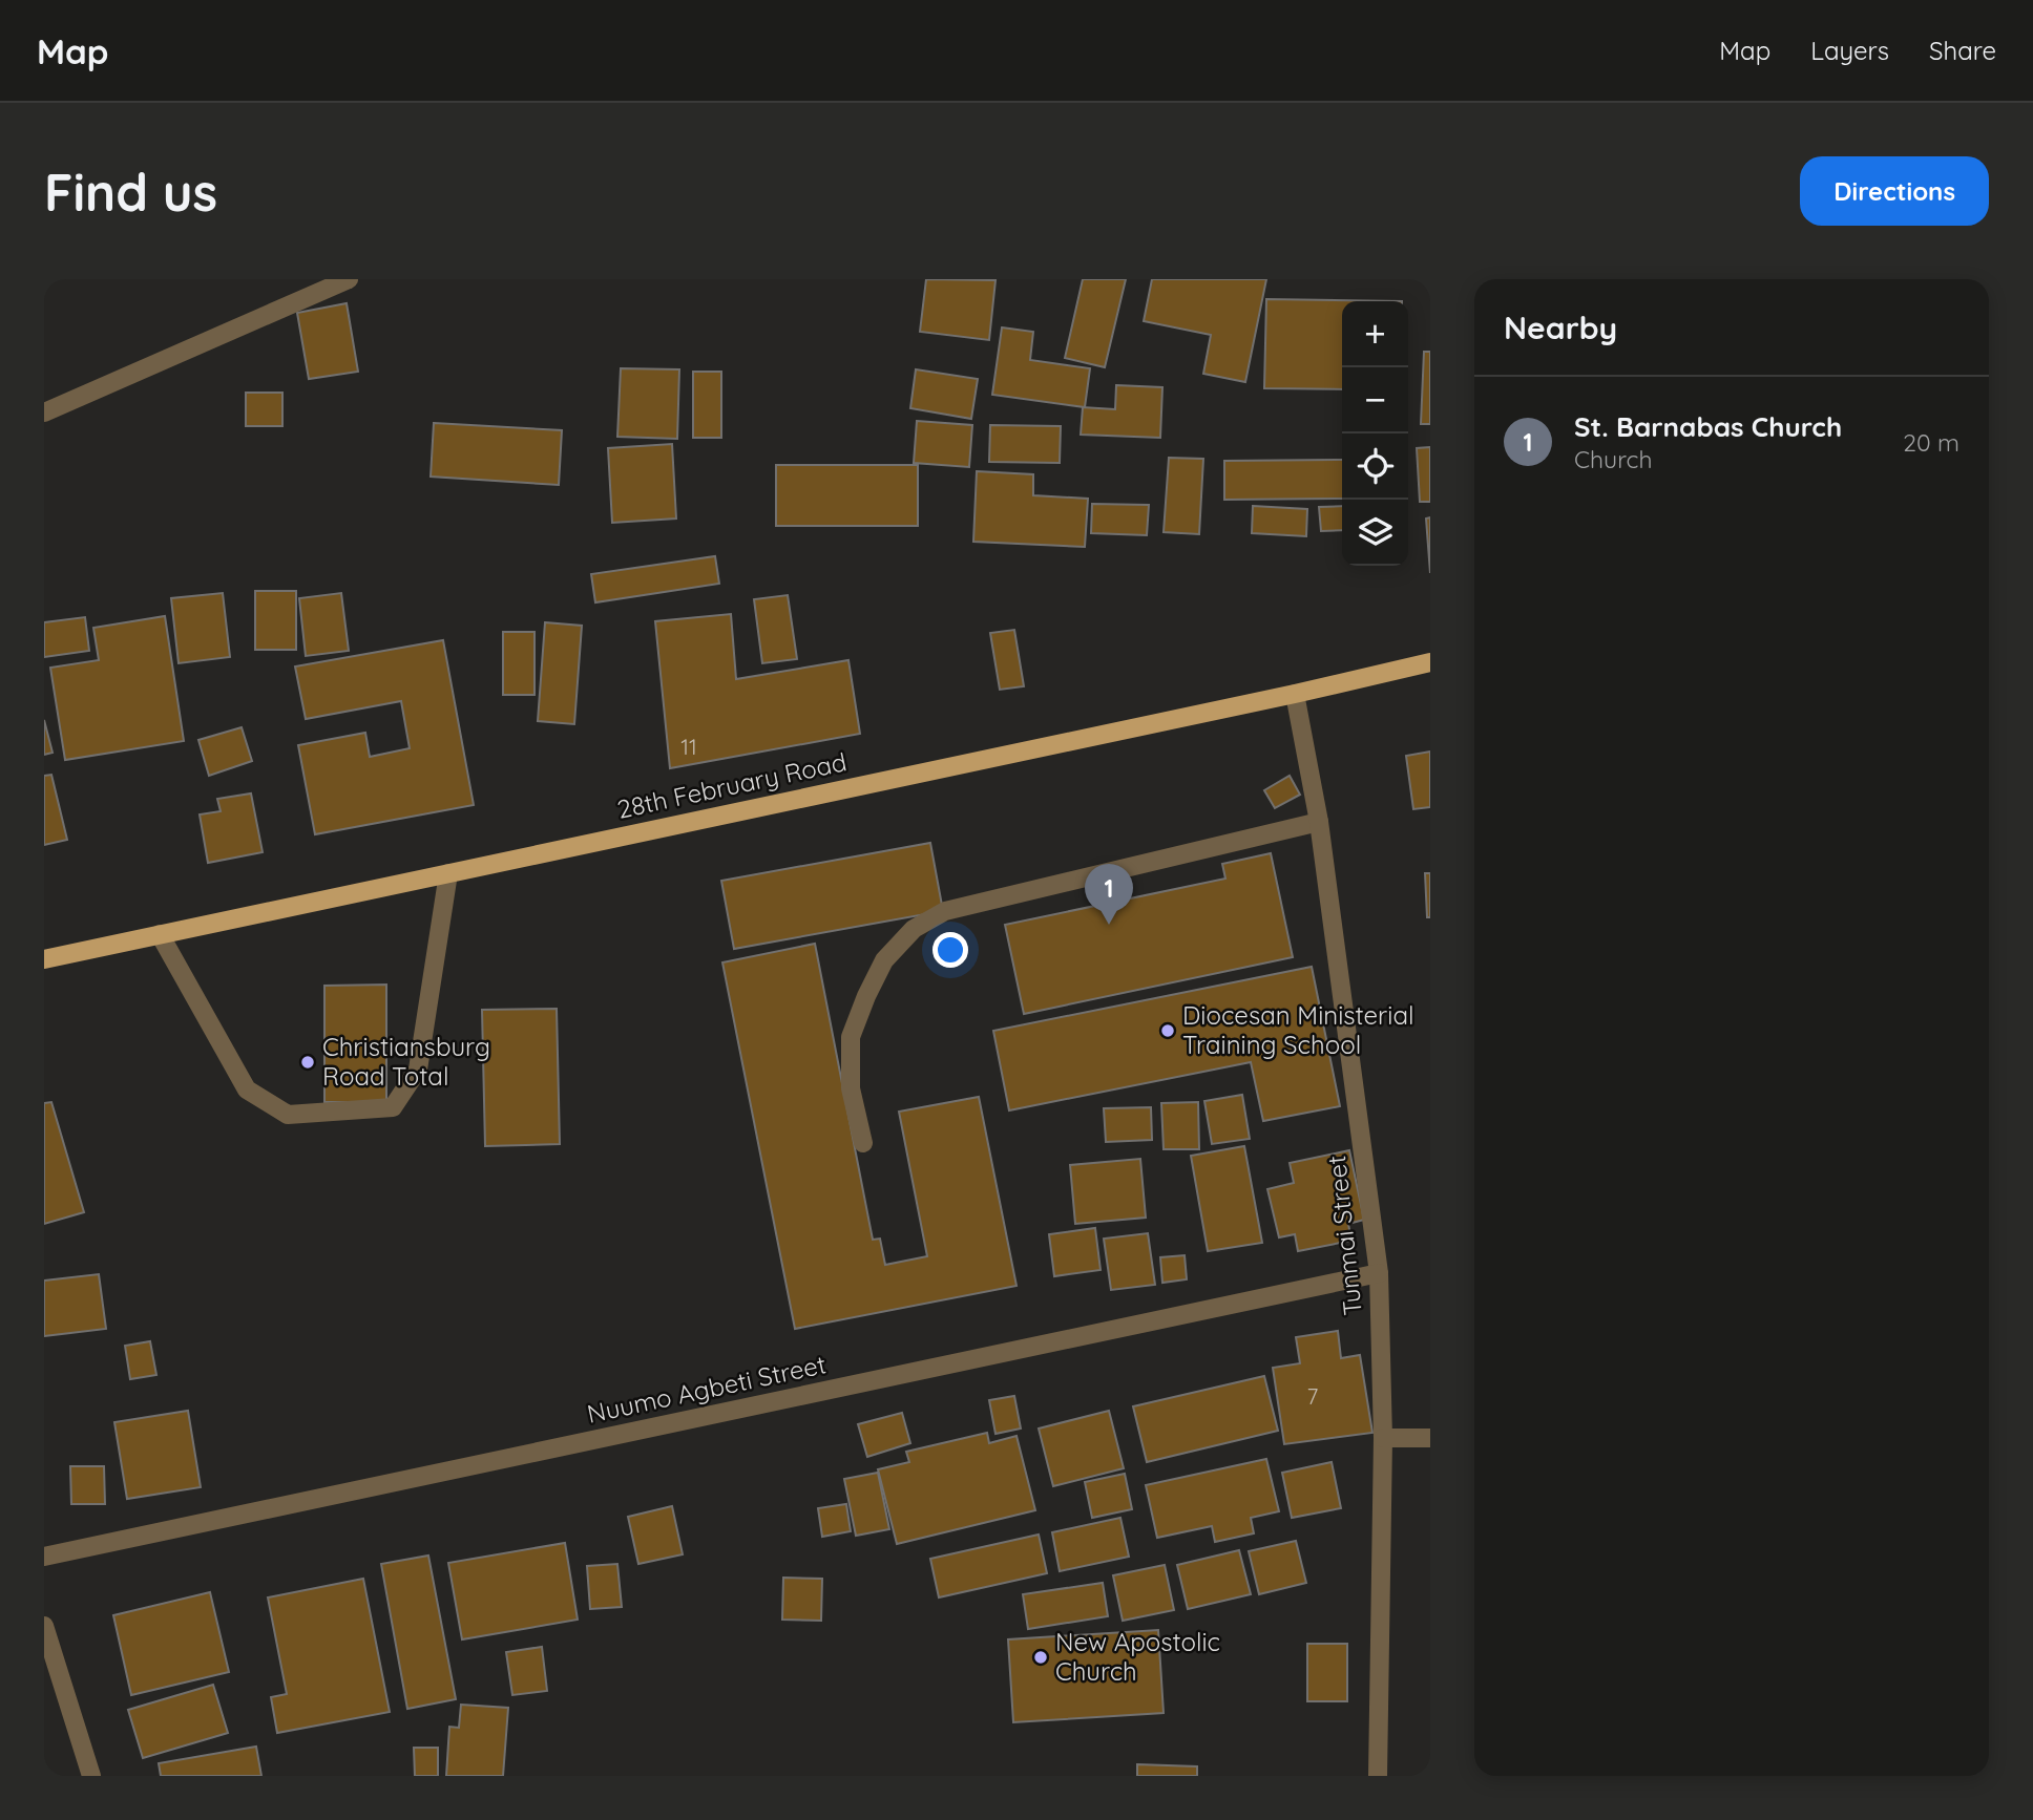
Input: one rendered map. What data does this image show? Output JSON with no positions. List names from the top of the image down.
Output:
{
  "streets": {
    "main road": ["28th February Road"],
    "street": ["Tunmai Street", "Nuumo Agbeti Street"]
  },
  "crossings": [
    ["28th February Road", "Tunmai Street"],
    ["Tunmai Street", "Nuumo Agbeti Street"]
  ],
  "places": ["Diocesan Ministerial Training School", "Christiansburg Road Total", "New Apostolic Church"],
  "house_numbers": ["11", "7"],
  "page": {
    "header": "Map",
    "nav": ["Map", "Layers", "Share"],
    "buttons": "Directions",
    "title": "Find us",
    "heading": "Nearby",
    "map_buttons": ["+", "−"],
    "list": [
      {
        "mark": "1",
        "name": "St. Barnabas Church",
        "note": "Church",
        "value": "20 m"
      }
    ],
    "pins": "1"
  }
}
